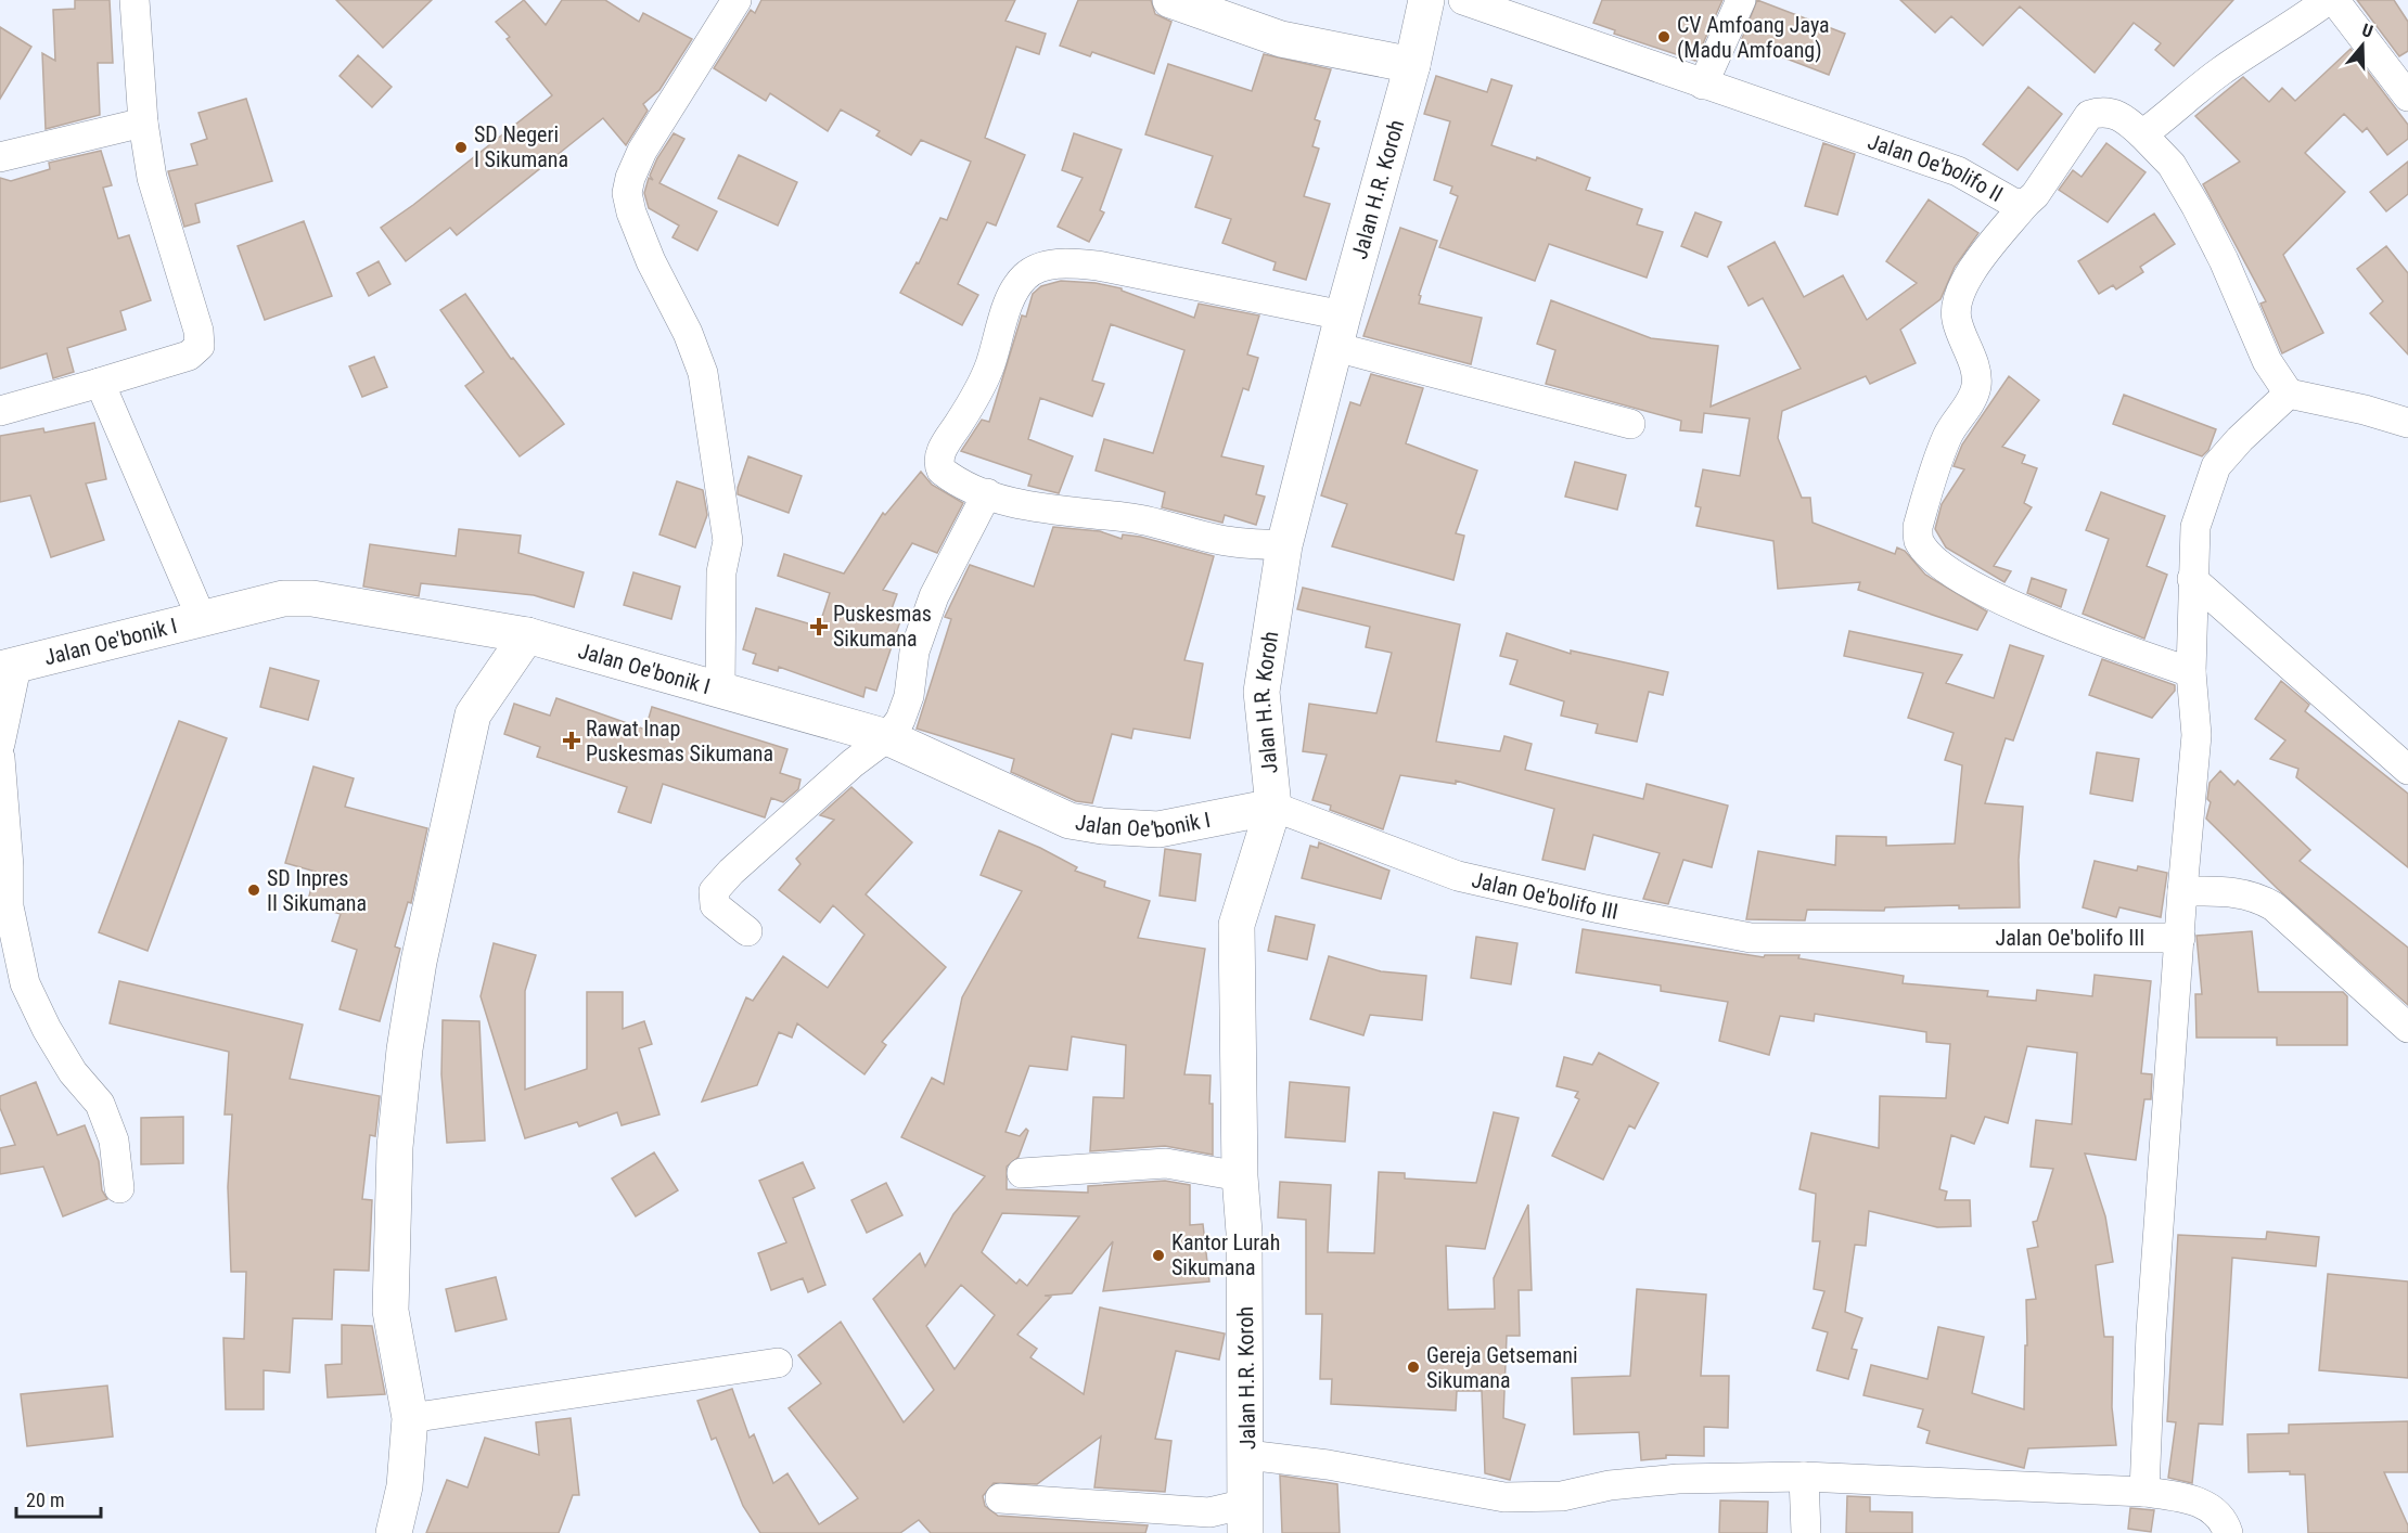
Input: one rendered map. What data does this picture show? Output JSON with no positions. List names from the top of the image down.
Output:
{
  "streets": {
    "street": [
      "Jalan Oe'bolifo II",
      "Jalan H.R. Koroh",
      "Jalan Oe'bonik I",
      "Jalan Oe'bolifo III"
    ]
  },
  "crossings": [
    ["Jalan H.R. Koroh", "Jalan Oe'bonik I"],
    ["Jalan H.R. Koroh", "Jalan Oe'bolifo III"],
    ["Jalan Oe'bonik I", "Jalan Oe'bolifo III"]
  ],
  "places": {
    "other": [
      "CV Amfoang Jaya (Madu Amfoang)",
      "SD Negeri I Sikumana",
      "SD Inpres II Sikumana",
      "Kantor Lurah Sikumana",
      "Gereja Getsemani Sikumana"
    ],
    "health": ["Puskesmas Sikumana", "Rawat Inap Puskesmas Sikumana"]
  },
  "scale_bar": "20 m",
  "north": "top"
}
